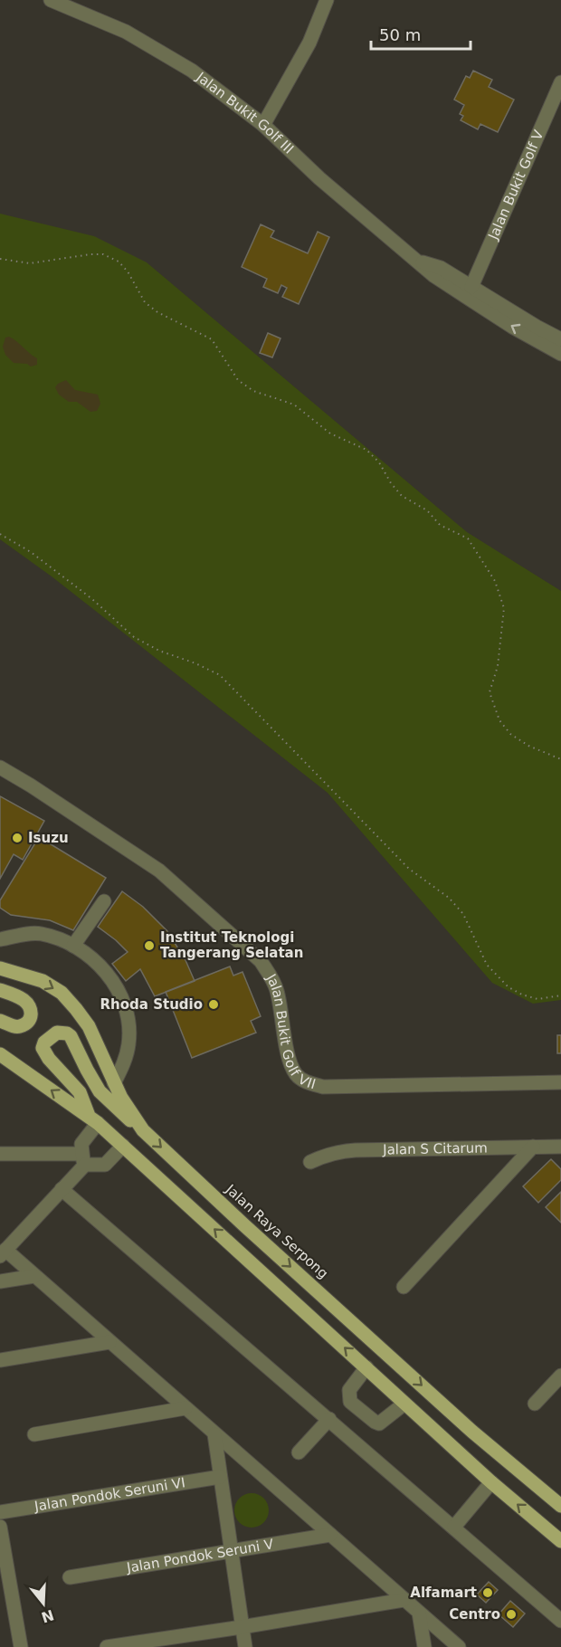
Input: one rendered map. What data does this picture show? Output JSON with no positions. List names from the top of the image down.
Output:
{
  "streets": {
    "main road": ["Jalan Raya Serpong"],
    "street": [
      "Jalan Bukit Golf III",
      "Jalan Bukit Golf V",
      "Jalan Bukit Golf VII",
      "Jalan S Citarum",
      "Jalan Pondok Seruni VI",
      "Jalan Pondok Seruni V"
    ]
  },
  "crossings": [
    ["Jalan Bukit Golf III", "Jalan Bukit Golf V"]
  ],
  "places": [
    "Isuzu",
    "Institut Teknologi Tangerang Selatan",
    "Rhoda Studio",
    "Alfamart",
    "Centro"
  ],
  "scale_bar": "50 m",
  "north": "bottom"
}
